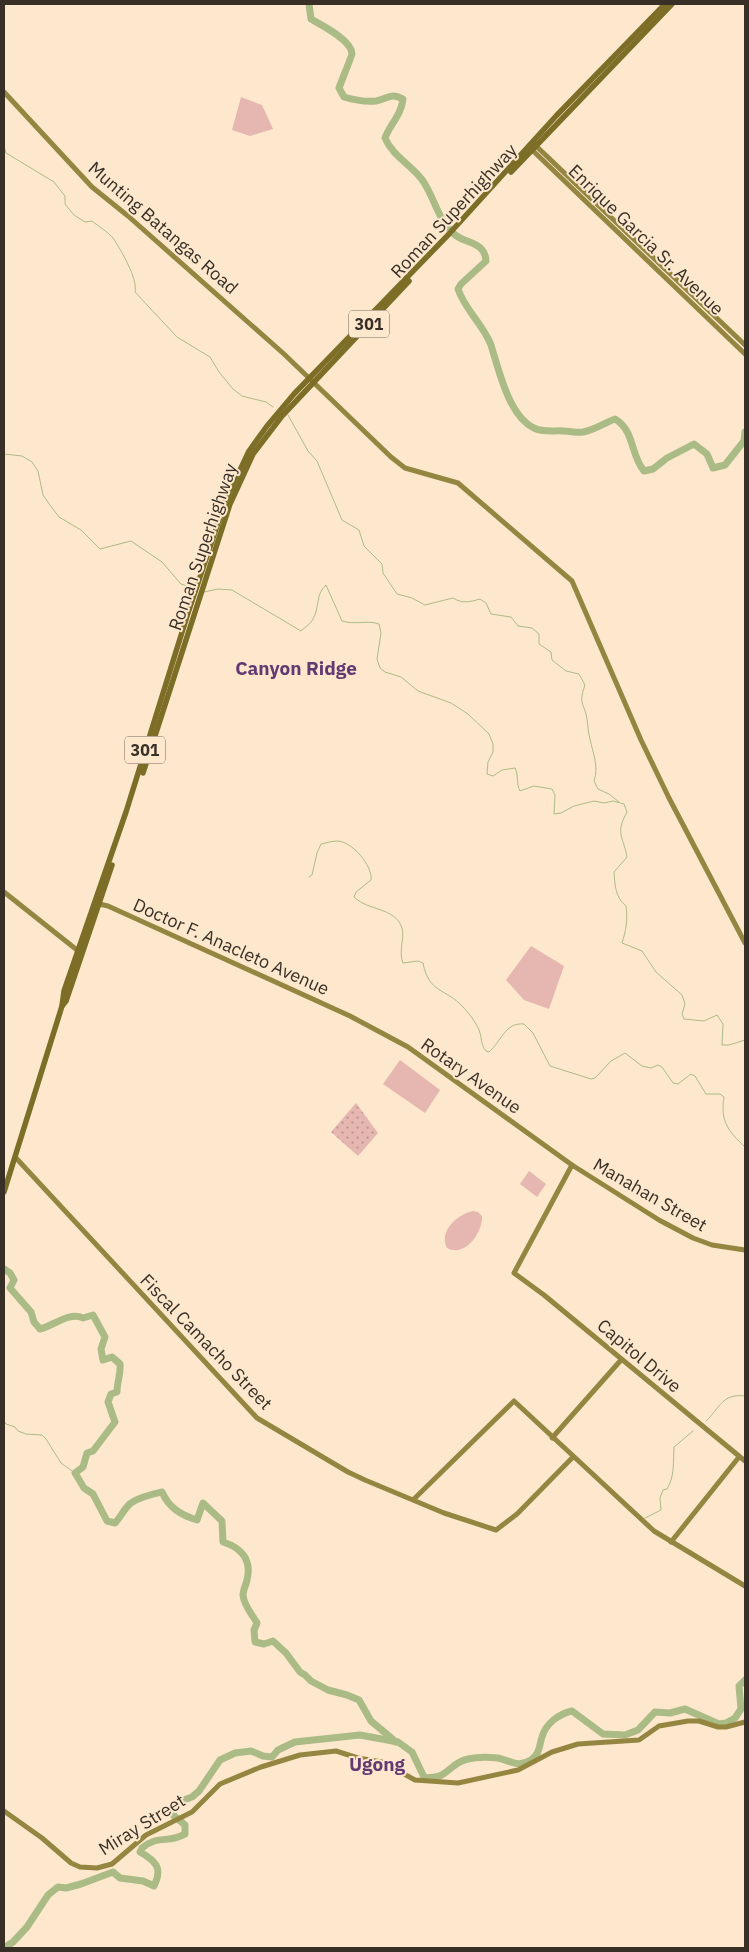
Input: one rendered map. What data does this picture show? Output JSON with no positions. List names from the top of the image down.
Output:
{
  "streets": {
    "main road": ["Roman Superhighway", "301"],
    "street": [
      "Munting Batangas Road",
      "Enrique Garcia Sr. Avenue",
      "Doctor F. Anacleto Avenue",
      "Rotary Avenue",
      "Manahan Street",
      "Fiscal Camacho Street",
      "Capitol Drive",
      "Miray Street"
    ]
  },
  "crossings": [
    ["Roman Superhighway", "Munting Batangas Road"],
    ["Roman Superhighway", "Enrique Garcia Sr. Avenue"],
    ["Roman Superhighway", "Doctor F. Anacleto Avenue"],
    ["Roman Superhighway", "Fiscal Camacho Street"],
    ["Doctor F. Anacleto Avenue", "Rotary Avenue"],
    ["Rotary Avenue", "Manahan Street"],
    ["Rotary Avenue", "Capitol Drive"],
    ["Manahan Street", "Capitol Drive"]
  ],
  "districts": ["Canyon Ridge", "Ugong"]
}
